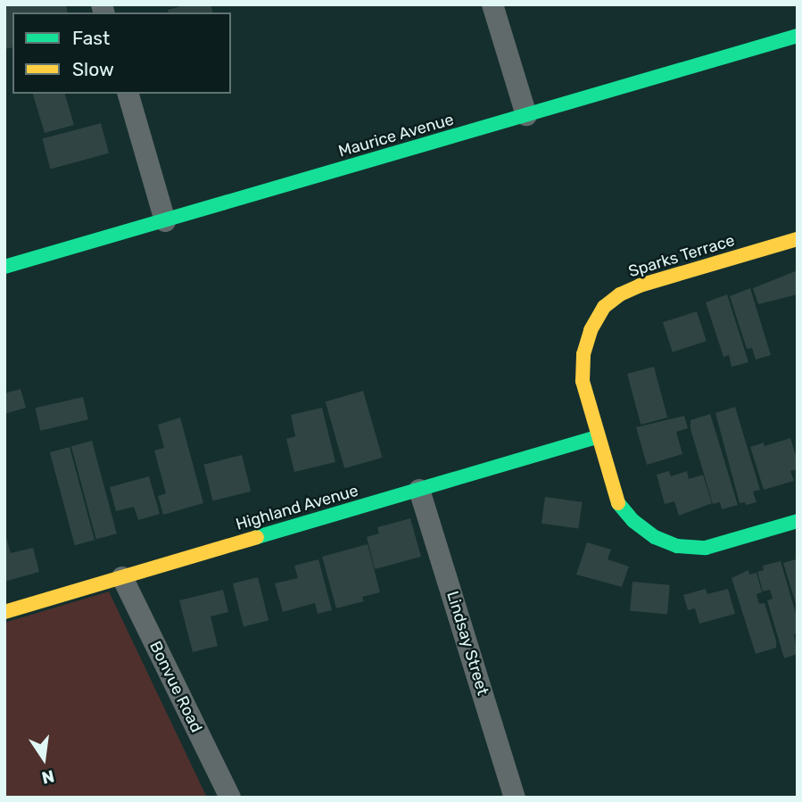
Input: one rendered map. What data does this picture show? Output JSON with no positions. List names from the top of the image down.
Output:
{
  "streets": {
    "street": [
      "Maurice Avenue",
      "Sparks Terrace",
      "Highland Avenue",
      "Lindsay Street",
      "Bonvue Road"
    ]
  },
  "crossings": [
    ["Sparks Terrace", "Highland Avenue"],
    ["Highland Avenue", "Lindsay Street"],
    ["Highland Avenue", "Bonvue Road"]
  ],
  "legend": ["Fast", "Slow"],
  "north": "bottom"
}
